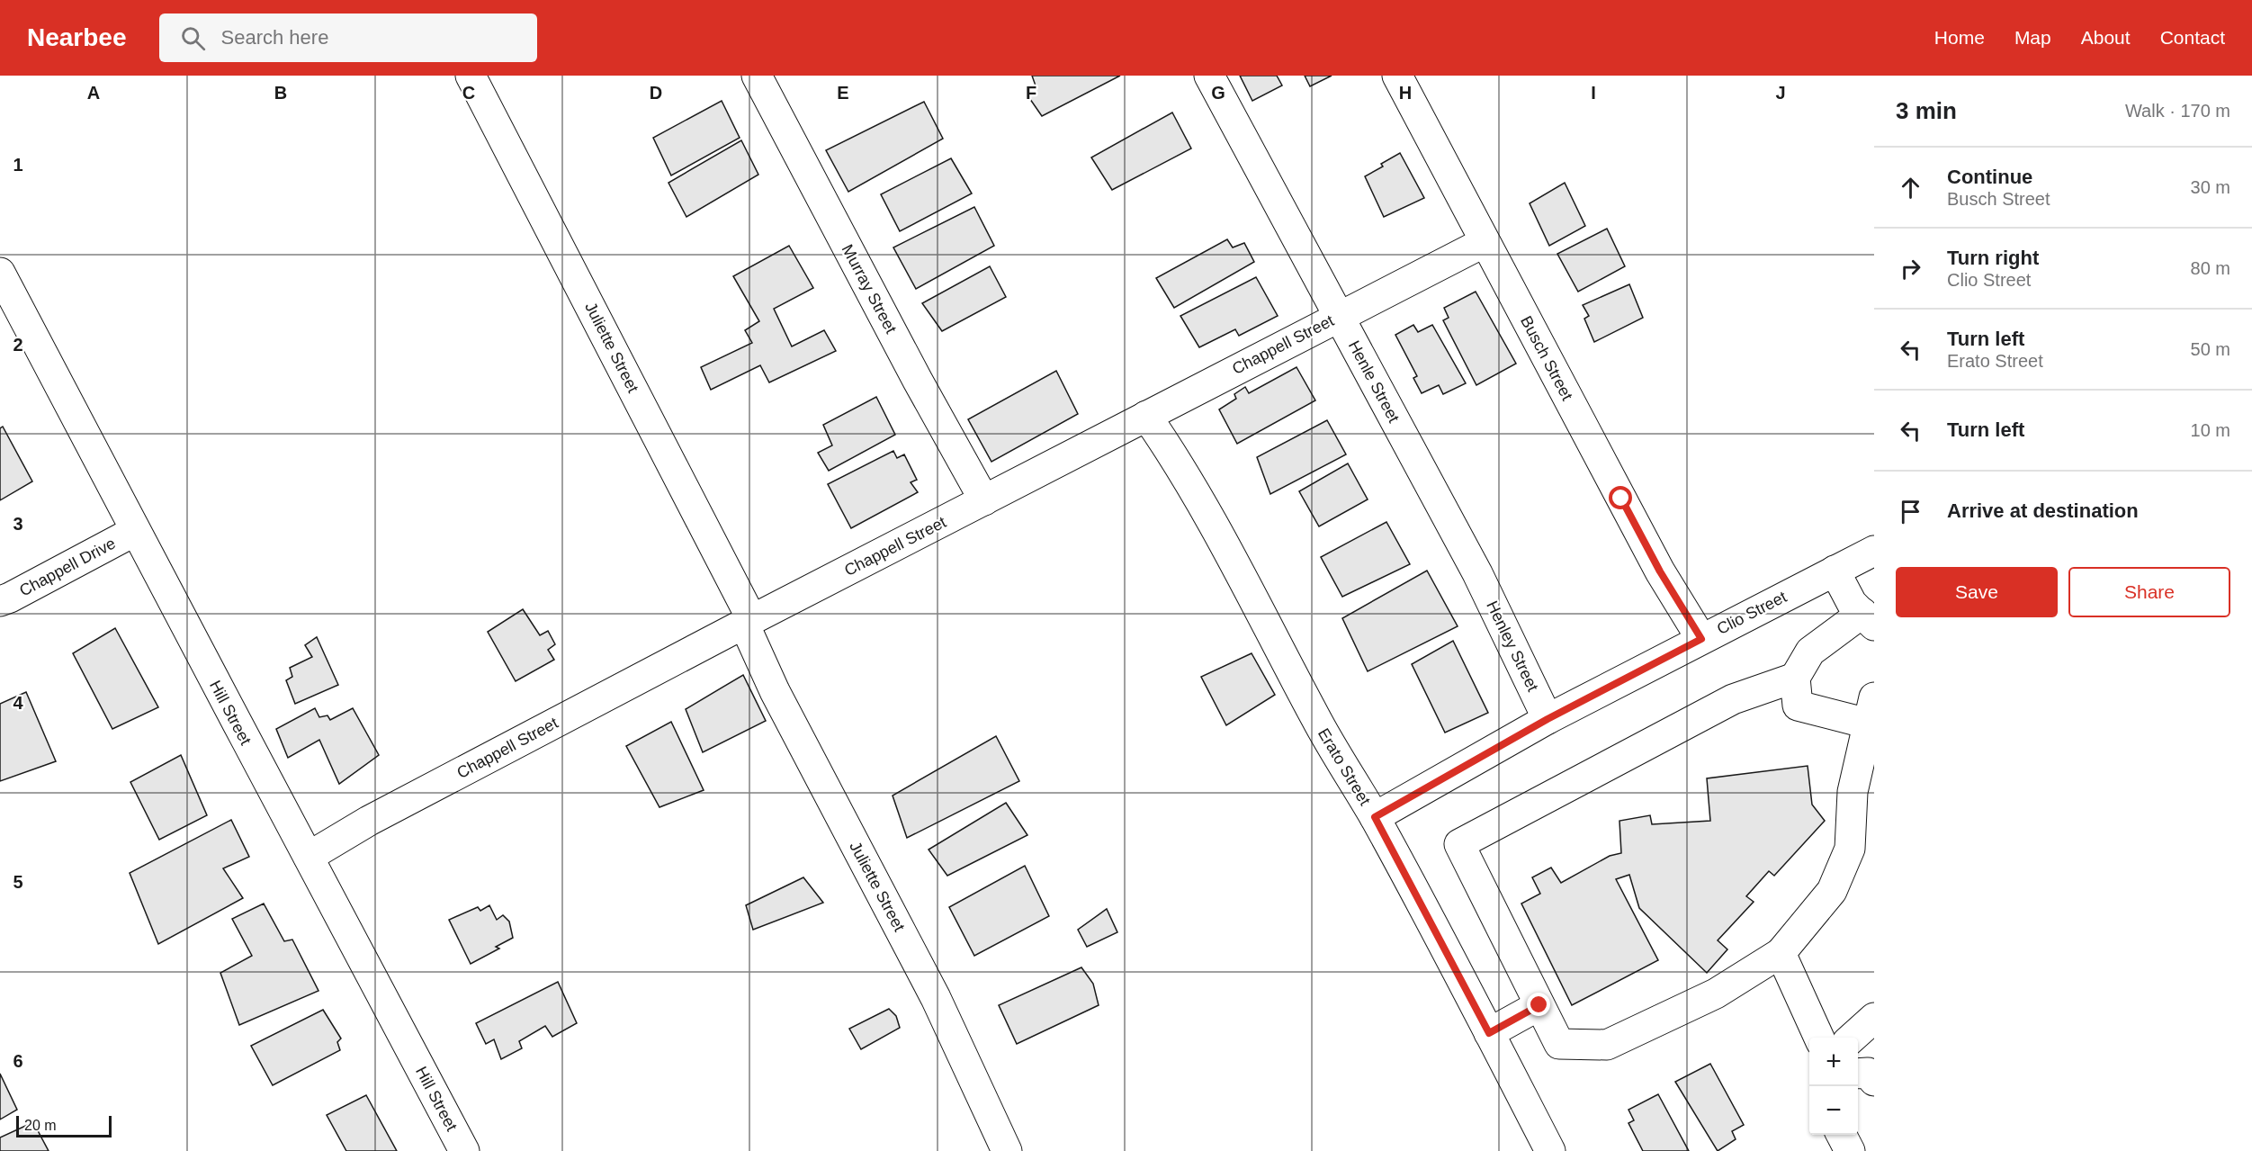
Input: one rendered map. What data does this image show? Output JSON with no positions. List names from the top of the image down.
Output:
{
  "streets": {
    "street": [
      "Murray Street",
      "Chappell Street",
      "Juliette Street",
      "Busch Street",
      "Henle Street",
      "Chappell Drive",
      "Clio Street",
      "Henley Street",
      "Hill Street",
      "Erato Street"
    ]
  },
  "crossings": [
    ["Murray Street", "Chappell Street"],
    ["Chappell Street", "Juliette Street"],
    ["Chappell Street", "Busch Street"],
    ["Chappell Street", "Henle Street"],
    ["Chappell Street", "Hill Street"],
    ["Chappell Street", "Erato Street"],
    ["Busch Street", "Clio Street"],
    ["Henle Street", "Henley Street"],
    ["Chappell Drive", "Hill Street"],
    ["Clio Street", "Henley Street"],
    ["Clio Street", "Erato Street"]
  ],
  "scale_bar": "20 m",
  "page": {
    "header": "Nearbee",
    "search": "Search here",
    "nav": [
      "Home",
      "Map",
      "About",
      "Contact"
    ],
    "heading": ["3 min", "Walk · 170 m"],
    "list": [
      ["Continue", "Busch Street", "30 m"],
      ["Turn right", "Clio Street", "80 m"],
      ["Turn left", "Erato Street", "50 m"],
      ["Turn left", "10 m"],
      "Arrive at destination"
    ],
    "buttons": ["Save", "Share"],
    "map_buttons": ["+", "−"],
    "scale": "20 m"
  },
  "grid": {
    "columns": [
      "A",
      "B",
      "C",
      "D",
      "E",
      "F",
      "G",
      "H",
      "I",
      "J"
    ],
    "rows": [
      "1",
      "2",
      "3",
      "4",
      "5",
      "6"
    ]
  }
}
